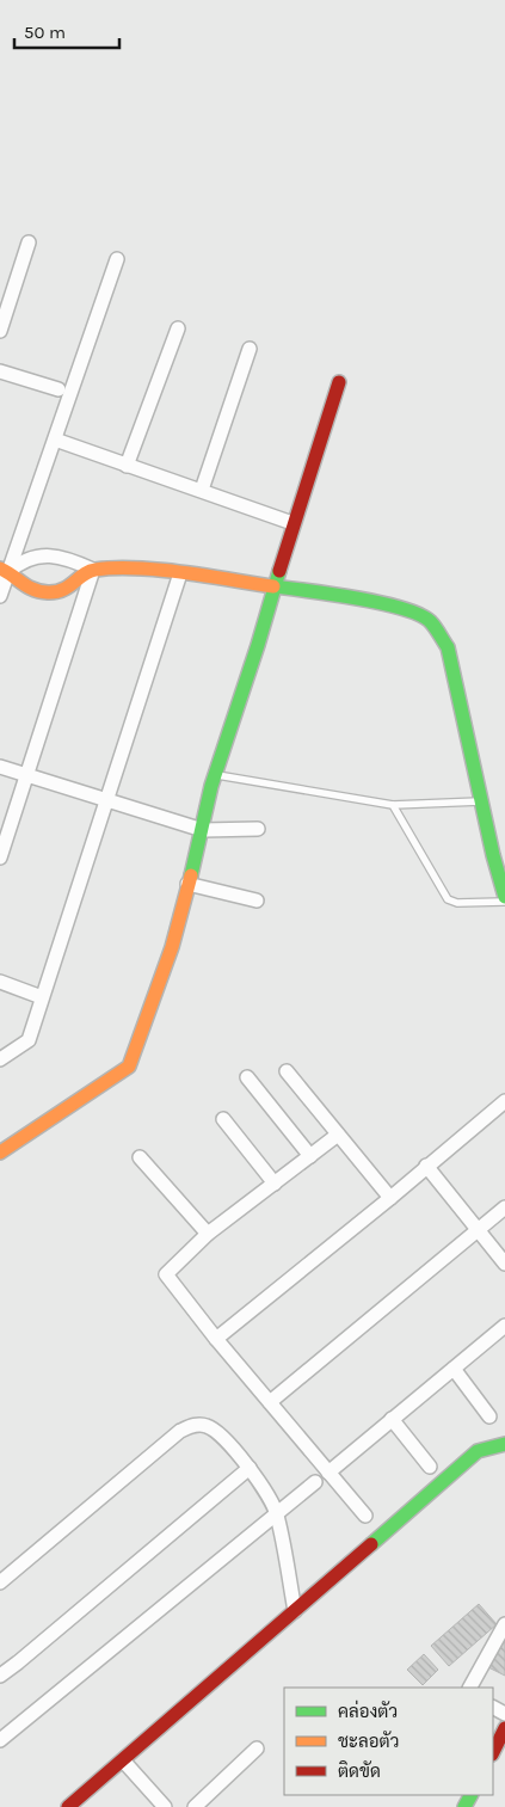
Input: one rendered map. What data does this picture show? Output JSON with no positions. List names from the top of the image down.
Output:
{
  "legend": ["คล่องตัว", "ชะลอตัว", "ติดขัด"],
  "scale_bar": "50 m"
}
